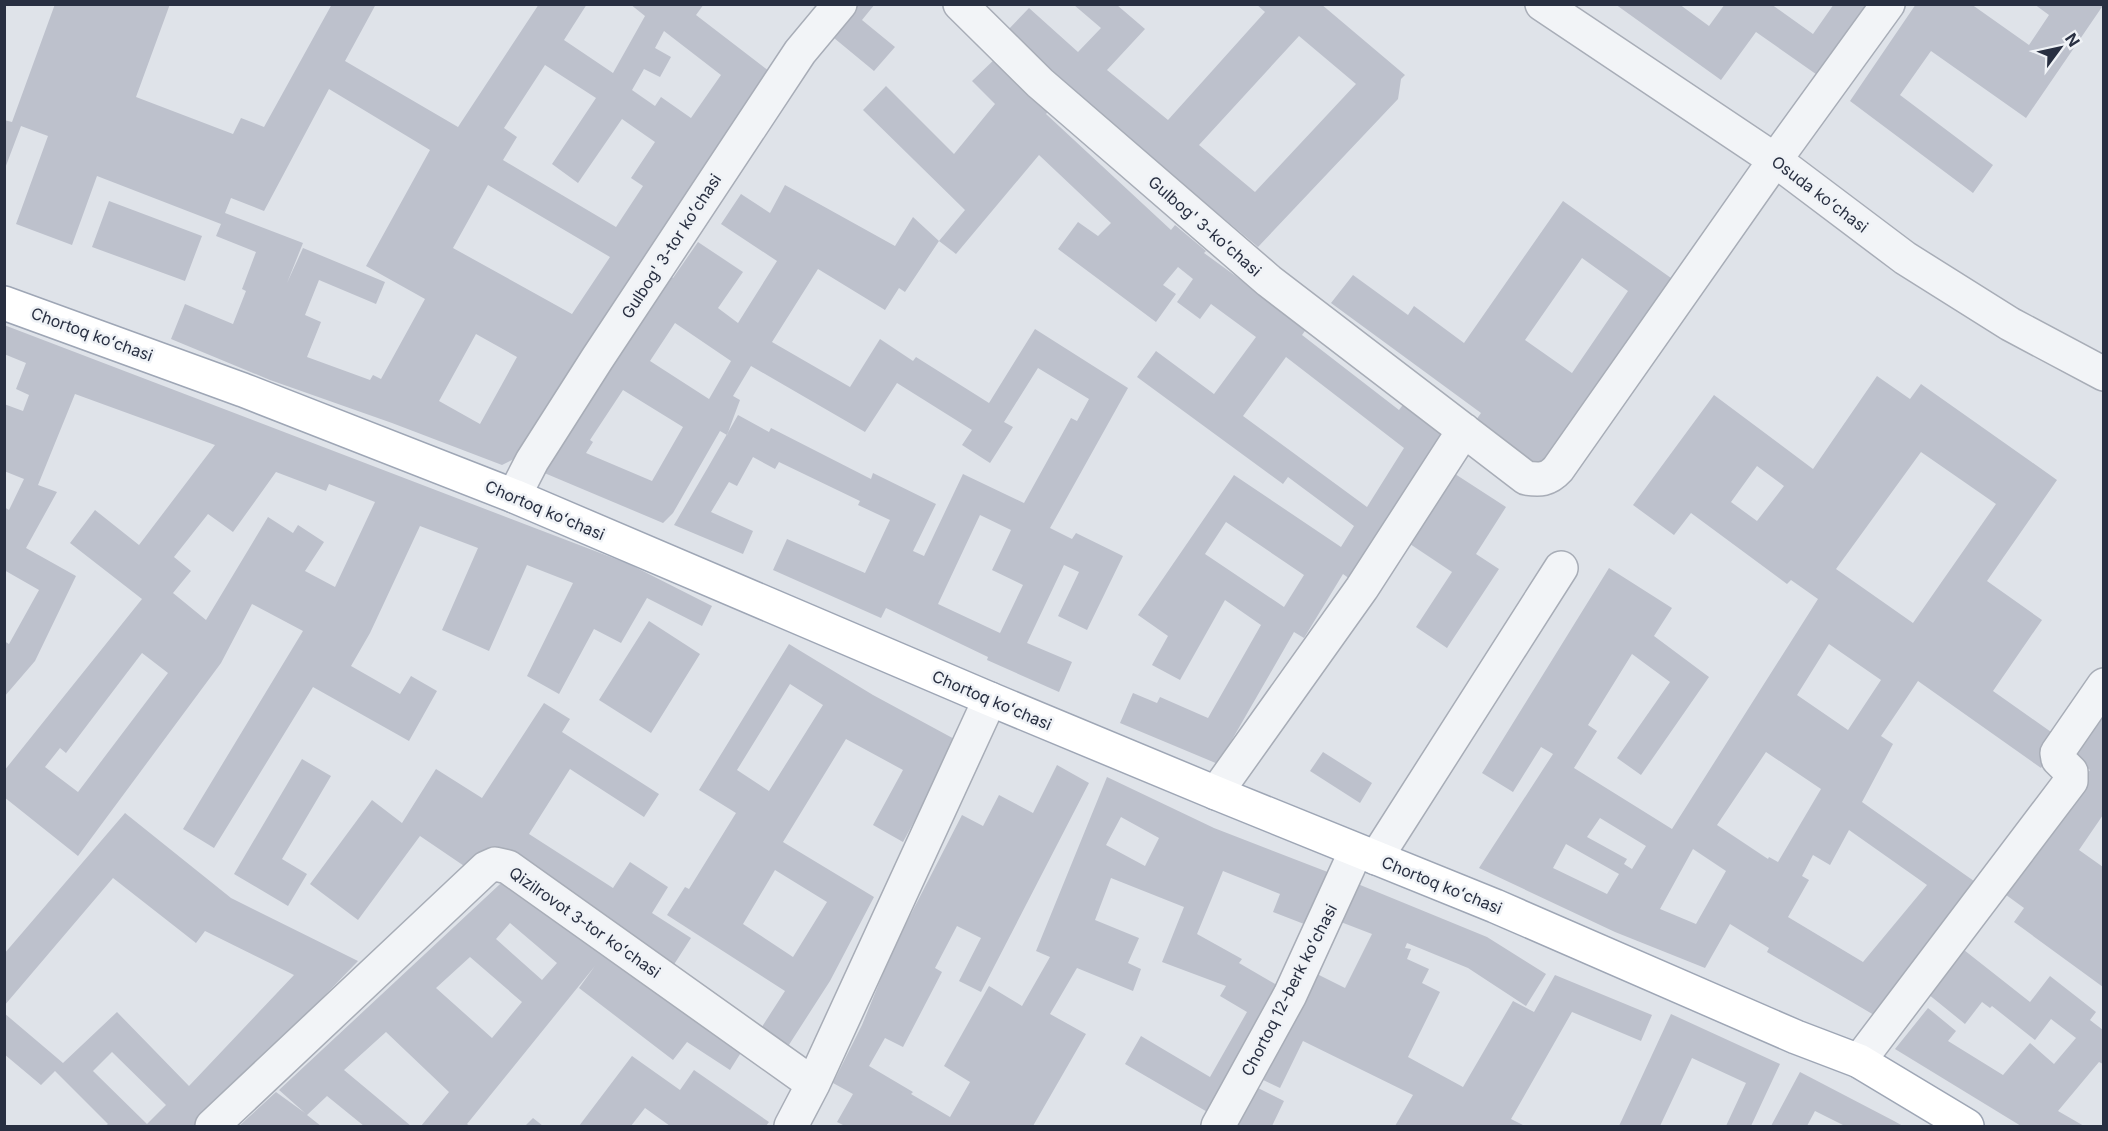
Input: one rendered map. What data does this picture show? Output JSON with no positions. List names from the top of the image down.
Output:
{
  "streets": {
    "main road": ["Chortoq koʻchasi"],
    "street": [
      "Osuda koʻchasi",
      "Gulbog' 3-koʻchasi",
      "Gulbog' 3-tor koʻchasi",
      "Qizilrovot 3-tor koʻchasi",
      "Chortoq 12-berk koʻchasi"
    ]
  },
  "crossings": [
    ["Osuda koʻchasi", "Gulbog' 3-koʻchasi"],
    ["Gulbog' 3-tor koʻchasi", "Chortoq koʻchasi"],
    ["Chortoq koʻchasi", "Chortoq 12-berk koʻchasi"]
  ],
  "north": "top right"
}
